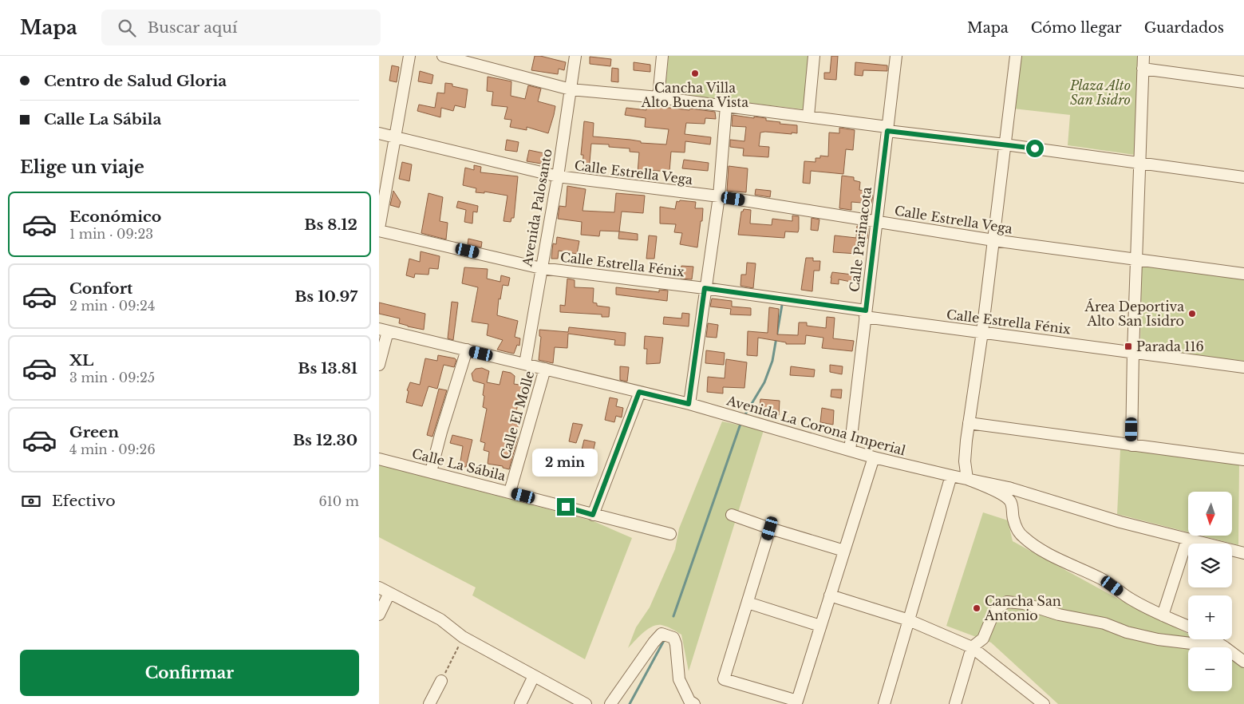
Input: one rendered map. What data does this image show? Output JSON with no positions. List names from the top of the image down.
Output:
{
  "streets": {
    "street": [
      "Calle Estrella Vega",
      "Avenida Palosanto",
      "Calle Parinacota",
      "Calle Estrella Fénix",
      "Calle El Molle",
      "Avenida La Corona Imperial",
      "Calle La Sábila"
    ]
  },
  "crossings": [
    ["Calle Estrella Vega", "Avenida Palosanto"],
    ["Calle Estrella Vega", "Calle Parinacota"],
    ["Avenida Palosanto", "Calle Estrella Fénix"],
    ["Avenida Palosanto", "Avenida La Corona Imperial"],
    ["Calle Parinacota", "Calle Estrella Fénix"],
    ["Calle Parinacota", "Avenida La Corona Imperial"],
    ["Calle El Molle", "Avenida La Corona Imperial"],
    ["Calle El Molle", "Calle La Sábila"]
  ],
  "parks": ["Plaza Alto San Isidro"],
  "places": {
    "other": ["Cancha Villa Alto Buena Vista", "Área Deportiva Alto San Isidro", "Cancha San Antonio"],
    "transit": ["Parada 116"]
  },
  "north": "bottom",
  "page": {
    "header": "Mapa",
    "search": "Buscar aquí",
    "nav": ["Mapa", "Cómo llegar", "Guardados"],
    "banner": ["Centro de Salud Gloria", "Calle La Sábila"],
    "heading": "Elige un viaje",
    "list": [
      {
        "name": "Económico",
        "note": "1 min · 09:23",
        "value": "Bs 8.12"
      },
      {
        "name": "Confort",
        "note": "2 min · 09:24",
        "value": "Bs 10.97"
      },
      {
        "name": "XL",
        "note": "3 min · 09:25",
        "value": "Bs 13.81"
      },
      {
        "name": "Green",
        "note": "4 min · 09:26",
        "value": "Bs 12.30"
      }
    ],
    "bubble": "2 min",
    "pay": ["Efectivo", "610 m"],
    "map_buttons": ["+", "−"],
    "buttons": "Confirmar"
  }
}
